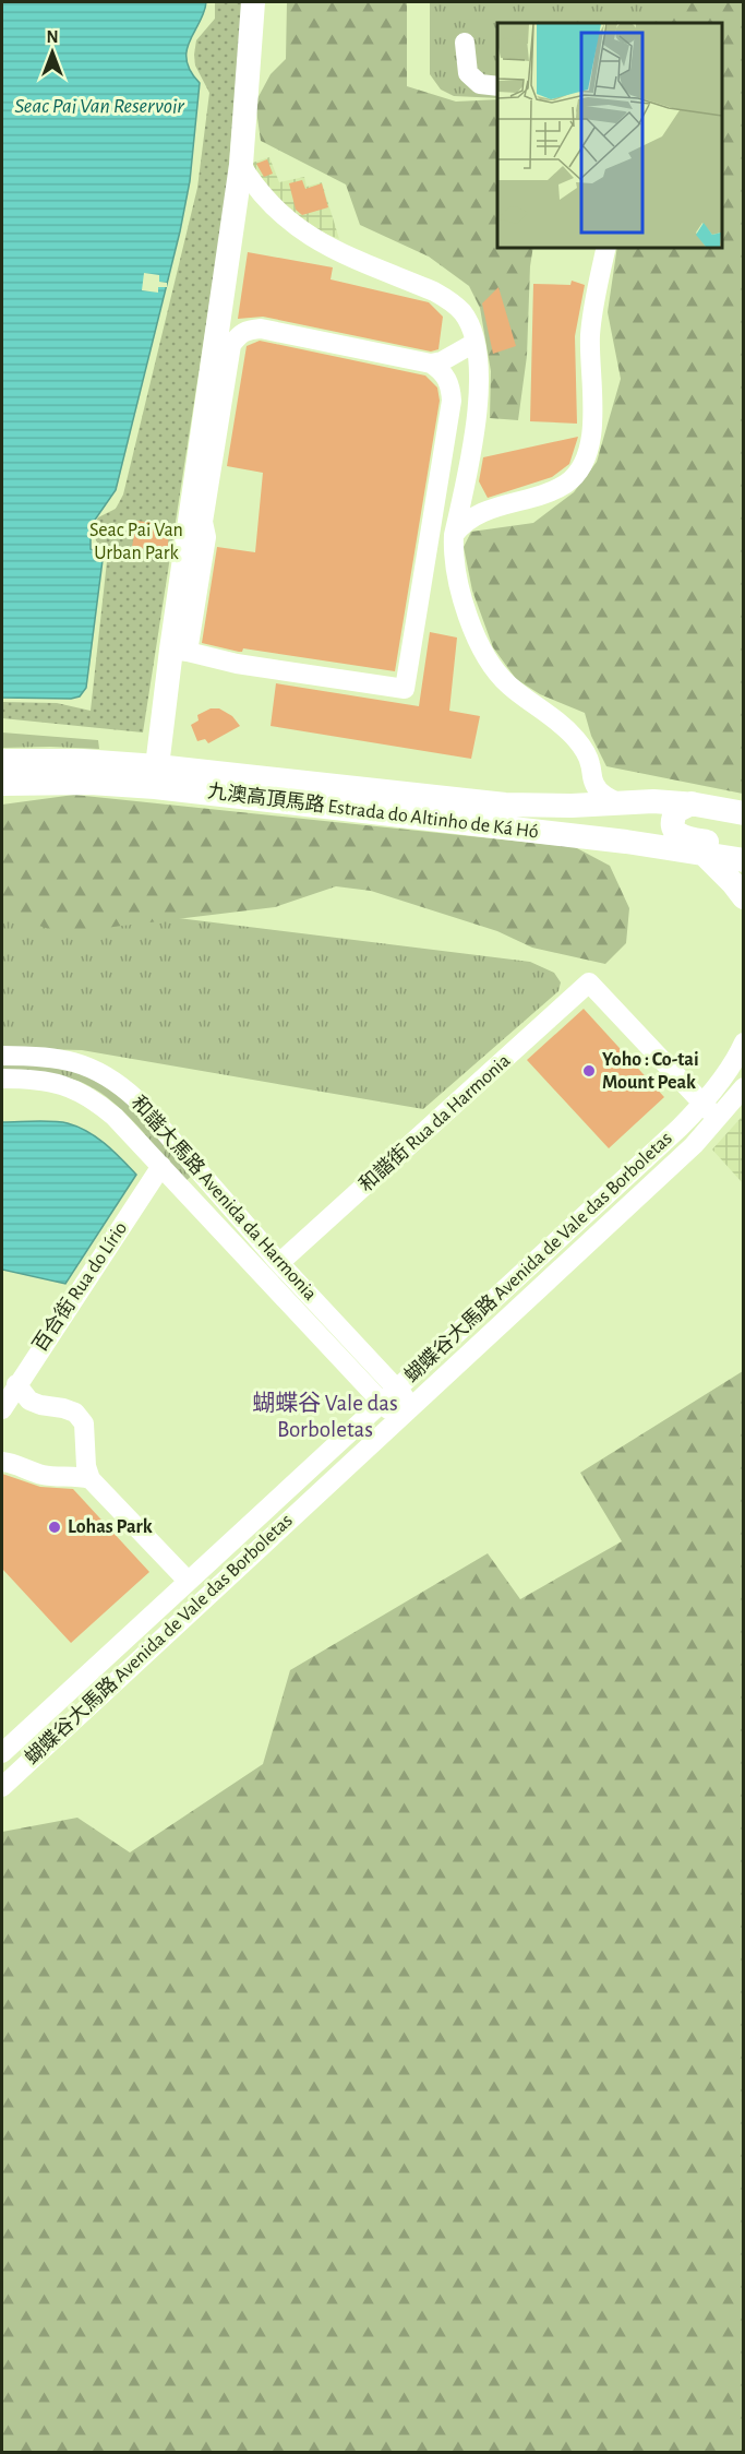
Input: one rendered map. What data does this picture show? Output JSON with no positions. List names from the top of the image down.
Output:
{
  "streets": {
    "main road": ["九澳高頂馬路 Estrada do Altinho de Ká Hó"],
    "street": [
      "和諧街 Rua da Harmonia",
      "和諧大馬路 Avenida da Harmonia",
      "蝴蝶谷大馬路 Avenida de Vale das Borboletas",
      "百合街 Rua do Lírio"
    ]
  },
  "crossings": [
    ["和諧街 Rua da Harmonia", "和諧大馬路 Avenida da Harmonia"],
    ["和諧街 Rua da Harmonia", "蝴蝶谷大馬路 Avenida de Vale das Borboletas"],
    ["和諧大馬路 Avenida da Harmonia", "蝴蝶谷大馬路 Avenida de Vale das Borboletas"],
    ["和諧大馬路 Avenida da Harmonia", "百合街 Rua do Lírio"]
  ],
  "districts": ["蝴蝶谷 Vale das Borboletas"],
  "water": ["Seac Pai Van Reservoir"],
  "parks": ["Seac Pai Van Urban Park"],
  "places": ["Yoho : Co-tai Mount Peak", "Lohas Park"],
  "north": "top"
}
